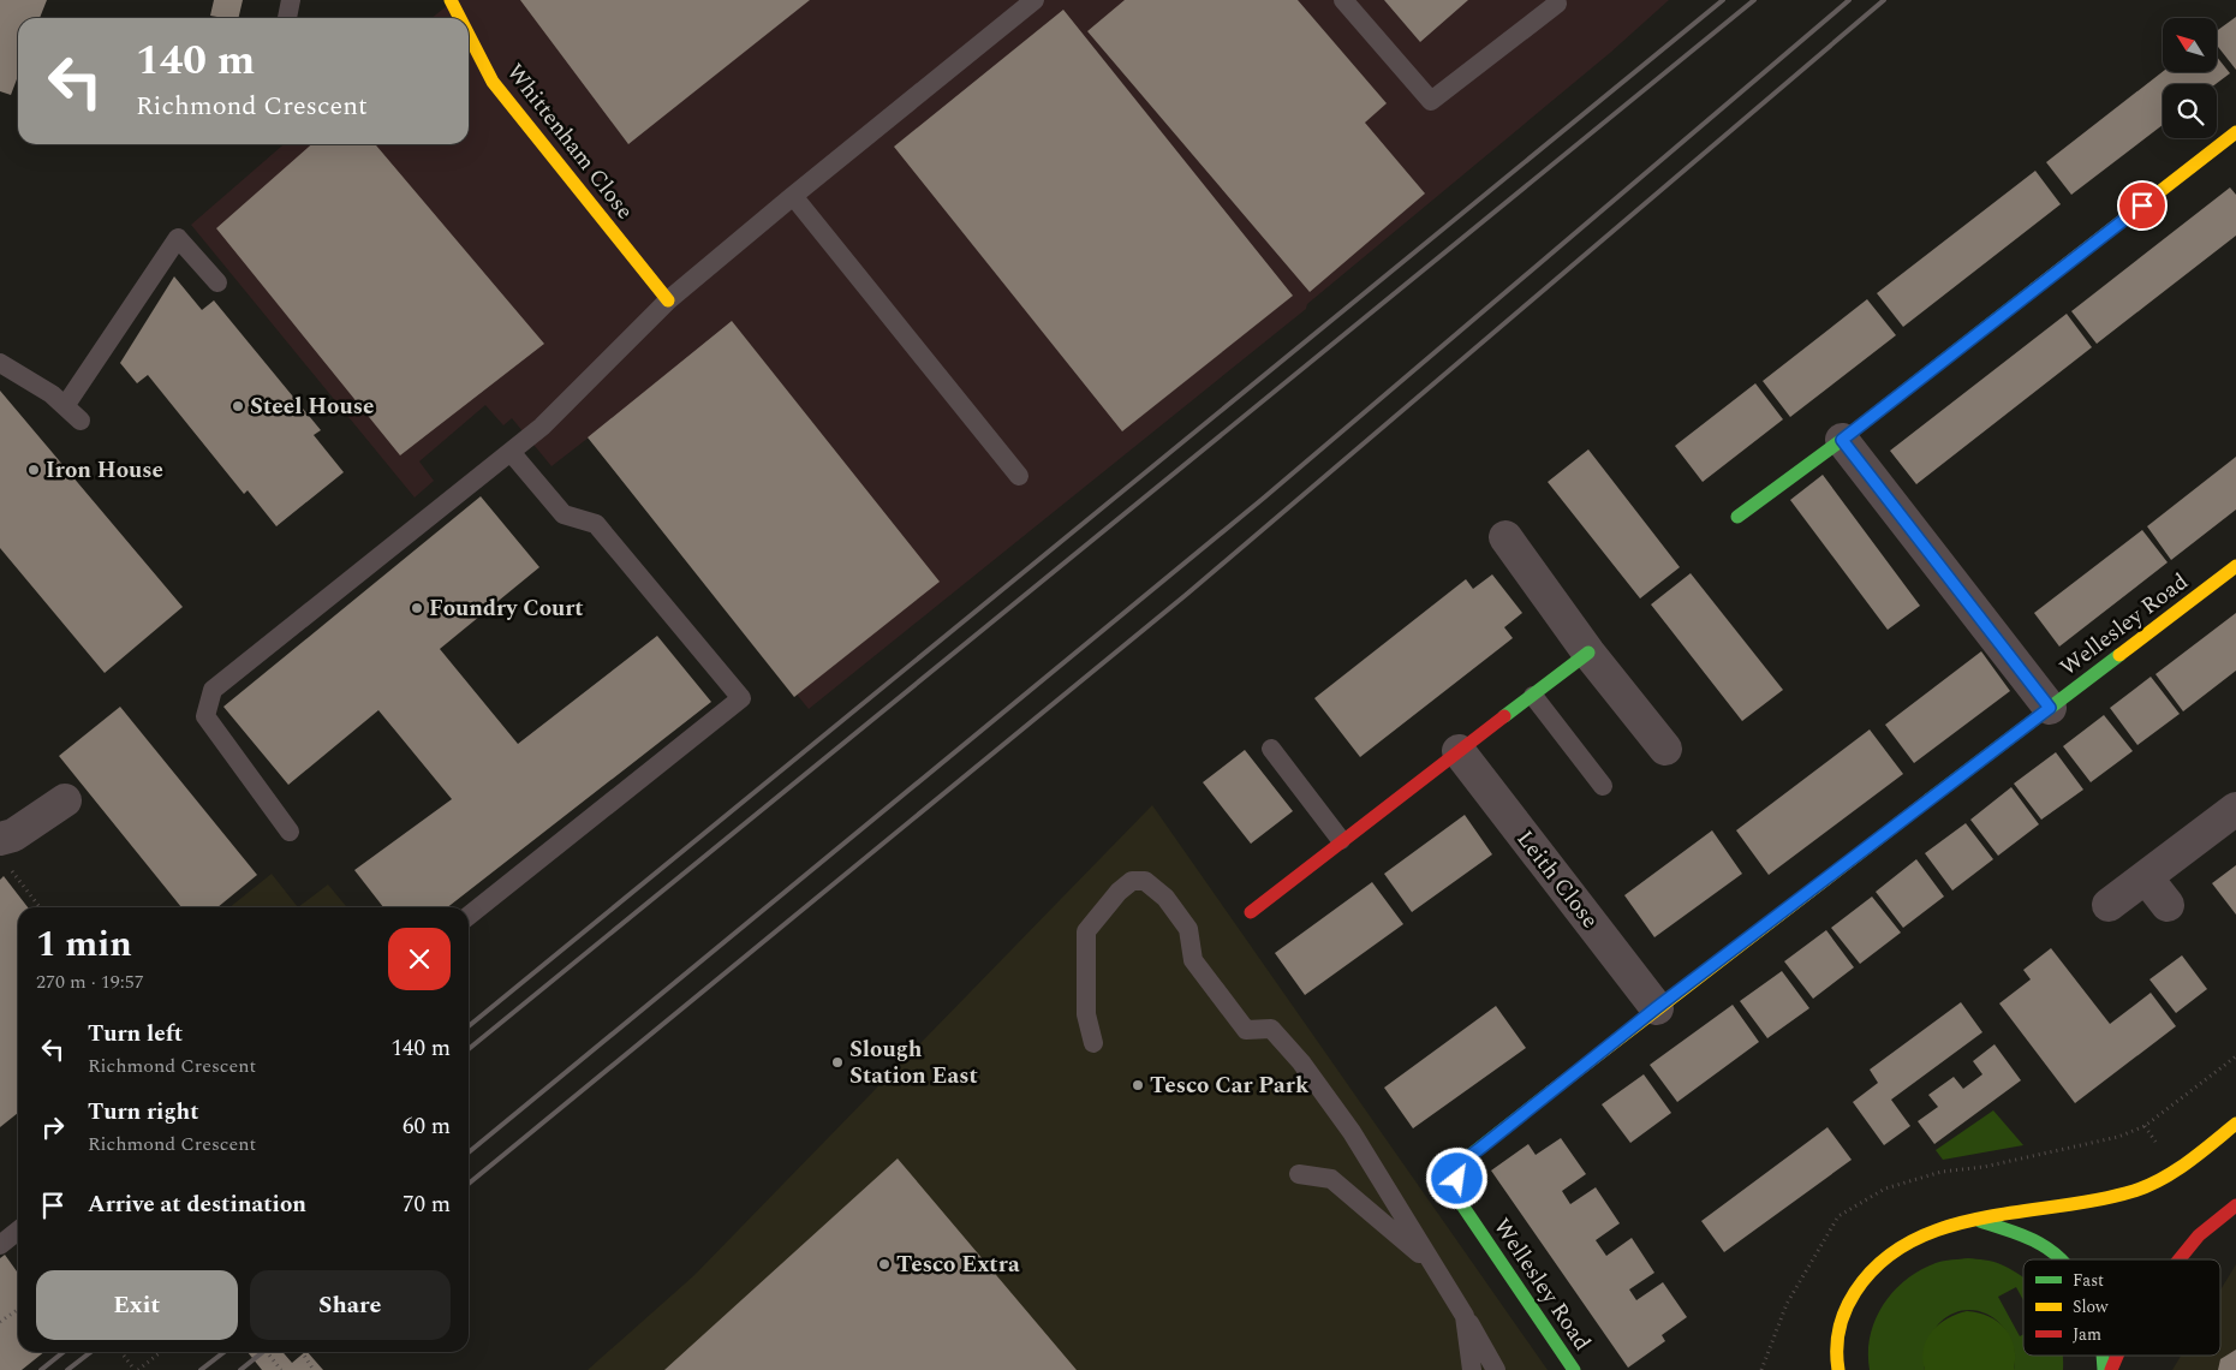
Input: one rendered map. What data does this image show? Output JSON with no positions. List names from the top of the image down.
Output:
{
  "streets": {
    "street": ["Whittenham Close", "Wellesley Road", "Leith Close"]
  },
  "crossings": [
    ["Wellesley Road", "Leith Close"]
  ],
  "places": [
    "Steel House",
    "Iron House",
    "Foundry Court",
    "Slough Station East",
    "Tesco Car Park",
    "Tesco Extra"
  ],
  "legend": ["Fast", "Slow", "Jam"],
  "north": "top left",
  "page": {
    "turn": ["140 m", "Richmond Crescent"],
    "heading": ["1 min", "270 m · 19:57"],
    "list": [
      {
        "name": "Turn left",
        "note": "Richmond Crescent",
        "value": "140 m"
      },
      {
        "name": "Turn right",
        "note": "Richmond Crescent",
        "value": "60 m"
      },
      {
        "name": "Arrive at destination",
        "value": "70 m"
      }
    ],
    "buttons": ["Exit", "Share"]
  }
}
